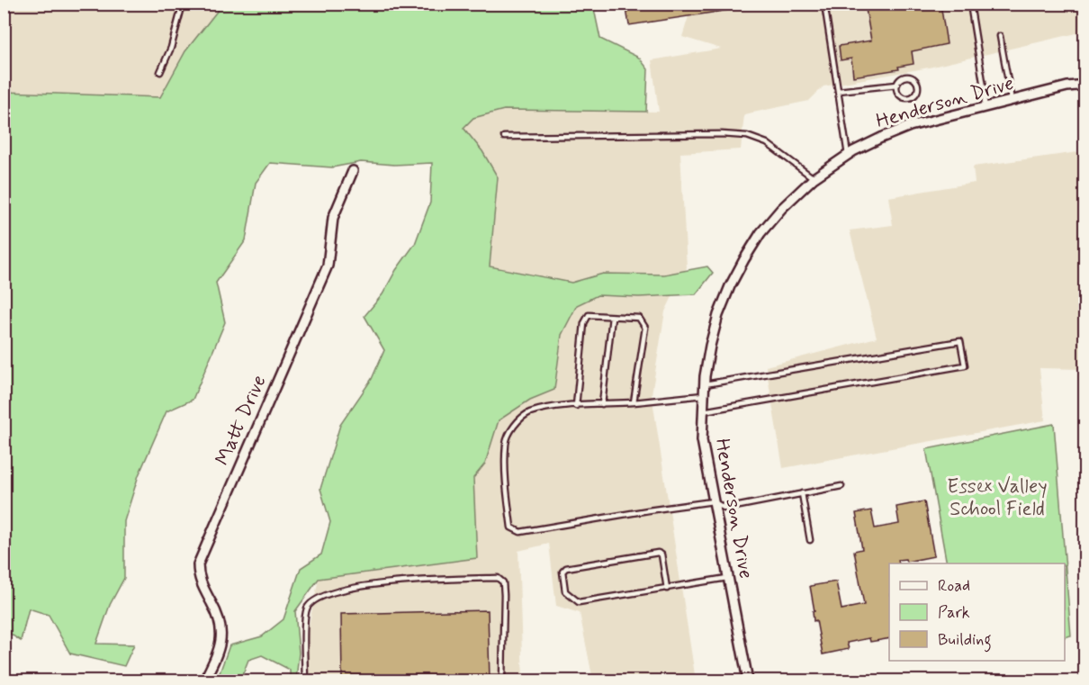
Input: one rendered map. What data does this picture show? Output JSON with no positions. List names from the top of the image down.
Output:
{
  "streets": {
    "street": ["Henderson Drive", "Matt Drive"]
  },
  "parks": ["Essex Valley School Field"],
  "legend": ["Road", "Park", "Building"]
}
